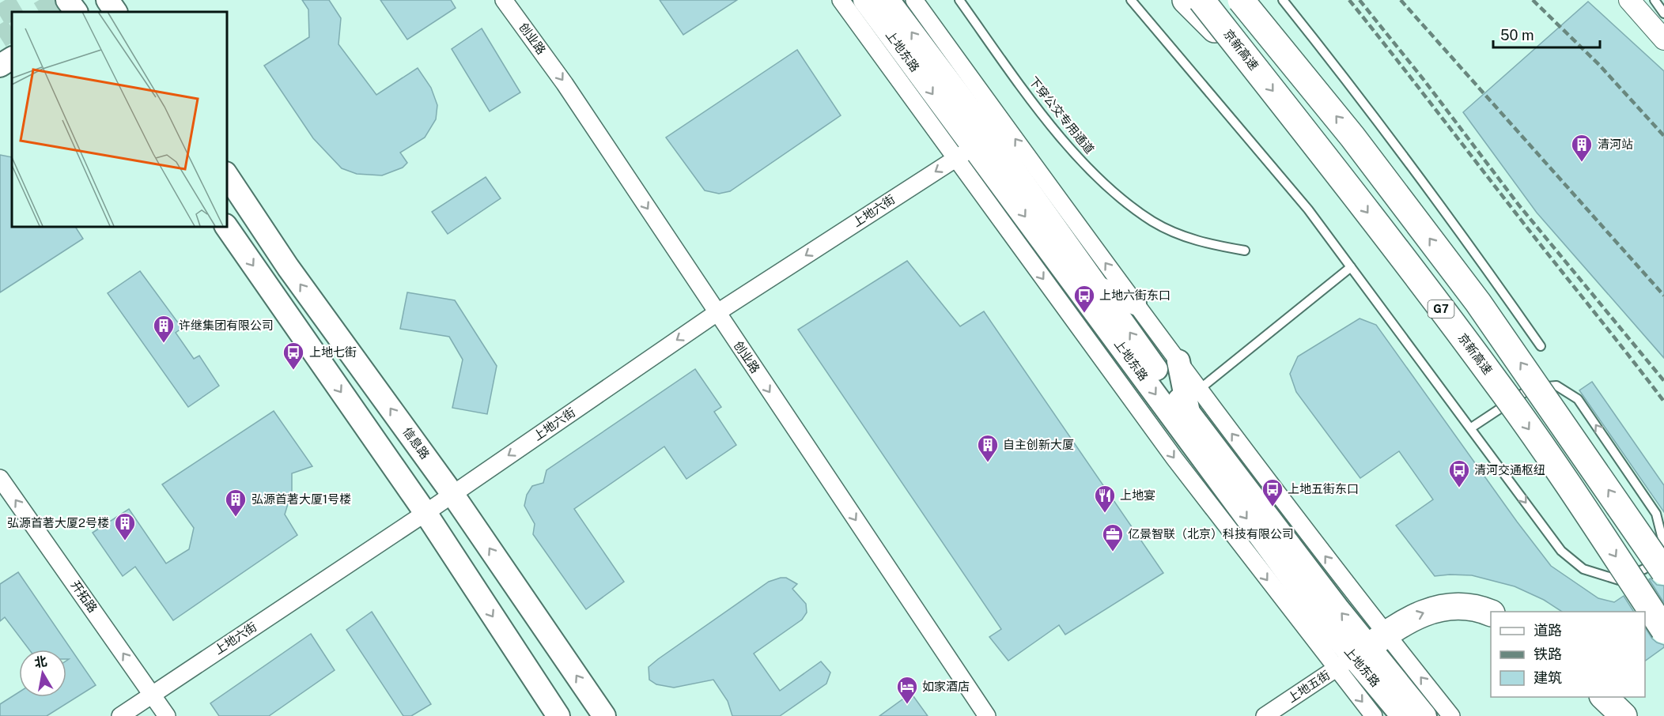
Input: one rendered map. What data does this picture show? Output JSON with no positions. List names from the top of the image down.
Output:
{
  "streets": {
    "highway": ["京新高速", "G7"],
    "main road": ["上地东路", "信息路"],
    "street": [
      "创业路",
      "上地六街",
      "开拓路",
      "上地五街"
    ],
    "lane": ["下穿公交专用通道"]
  },
  "crossings": [
    ["创业路", "上地六街"],
    ["上地东路", "上地六街"],
    ["上地东路", "上地五街"],
    ["上地六街", "信息路"],
    ["上地六街", "开拓路"]
  ],
  "one_way": ["创业路", "上地六街", "开拓路"],
  "places": {
    "building": [
      "清河站",
      "许继集团有限公司",
      "自主创新大厦",
      "弘源首著大厦1号楼",
      "弘源首著大厦2号楼"
    ],
    "bus stop": [
      "上地六街东口",
      "上地七街",
      "清河交通枢纽",
      "上地五街东口"
    ],
    "restaurant": ["上地宴"],
    "office": ["亿景智联（北京）科技有限公司"],
    "hotel": ["如家酒店"]
  },
  "legend": ["道路", "铁路", "建筑"],
  "scale_bar": "50 m",
  "north": "top"
}
